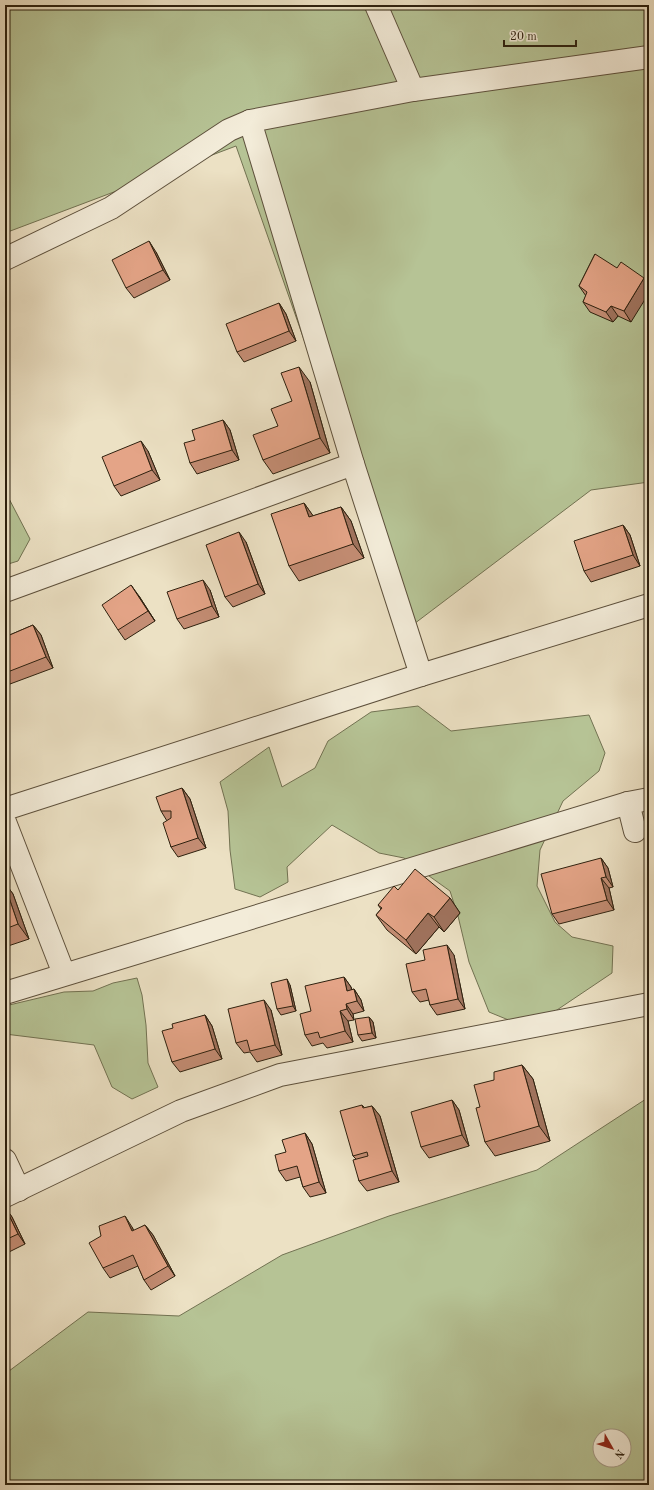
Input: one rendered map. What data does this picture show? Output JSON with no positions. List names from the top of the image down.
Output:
{
  "scale_bar": "20 m",
  "north": "bottom right"
}
